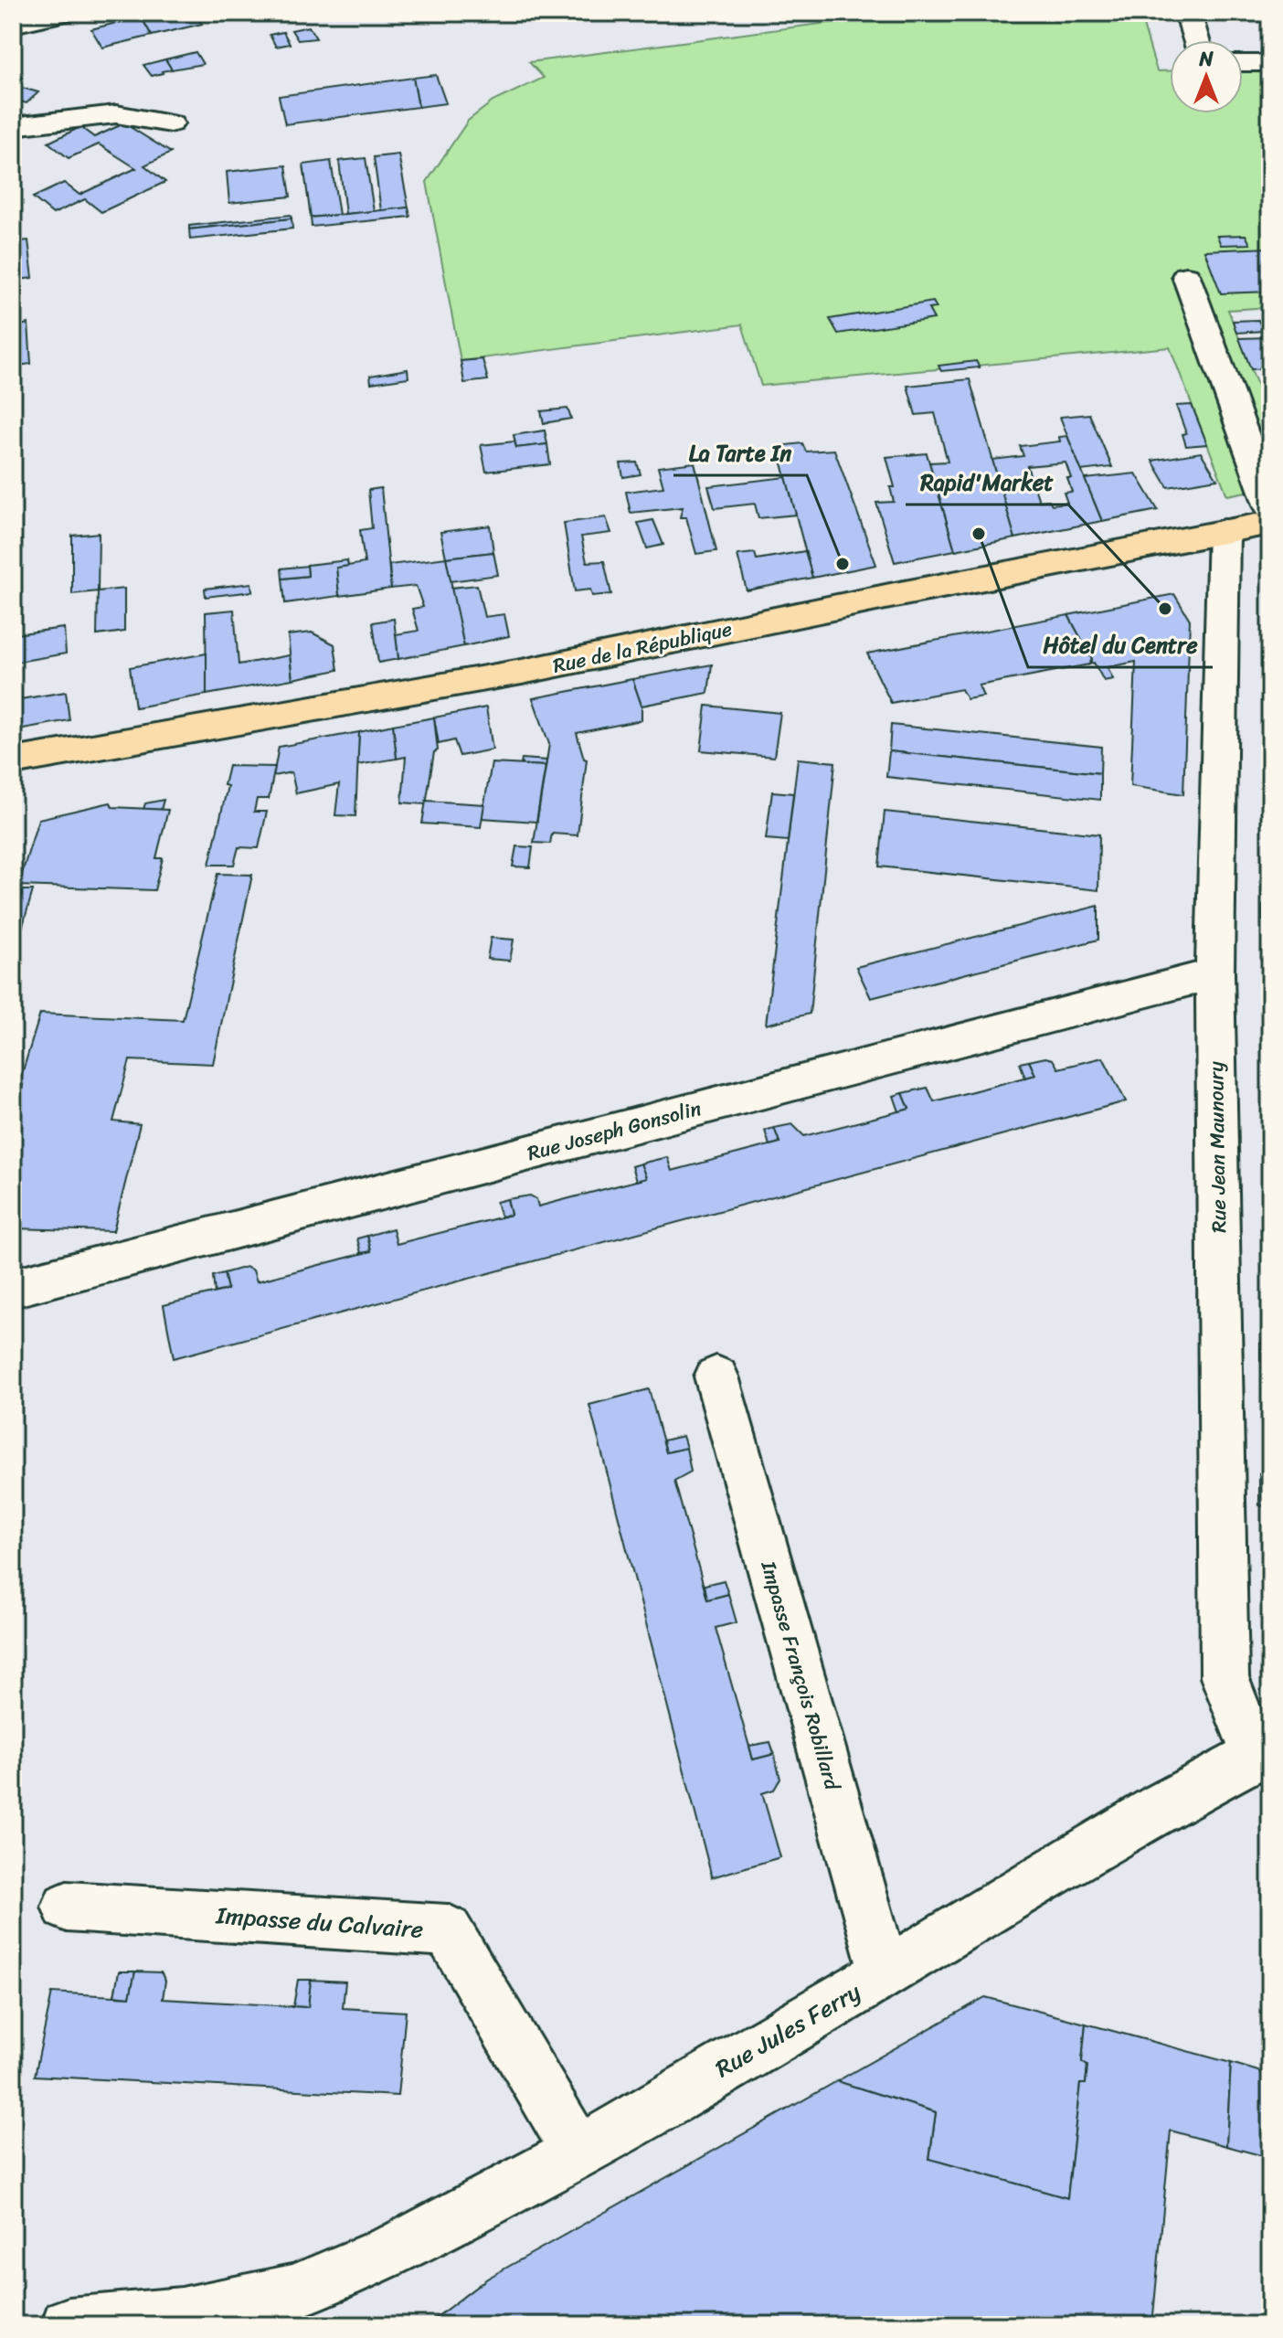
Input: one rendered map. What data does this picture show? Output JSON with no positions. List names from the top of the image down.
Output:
{
  "streets": {
    "main road": ["Rue de la République"],
    "street": [
      "Rue Joseph Gonsolin",
      "Rue Jean Maunoury",
      "Impasse François Robillard",
      "Impasse du Calvaire",
      "Rue Jules Ferry"
    ]
  },
  "crossings": [
    ["Rue de la République", "Rue Jean Maunoury"],
    ["Rue Joseph Gonsolin", "Rue Jean Maunoury"],
    ["Rue Jean Maunoury", "Rue Jules Ferry"],
    ["Impasse François Robillard", "Rue Jules Ferry"],
    ["Impasse du Calvaire", "Rue Jules Ferry"]
  ],
  "places": ["Hôtel du Centre", "La Tarte In", "Rapid'Market"],
  "north": "top"
}
